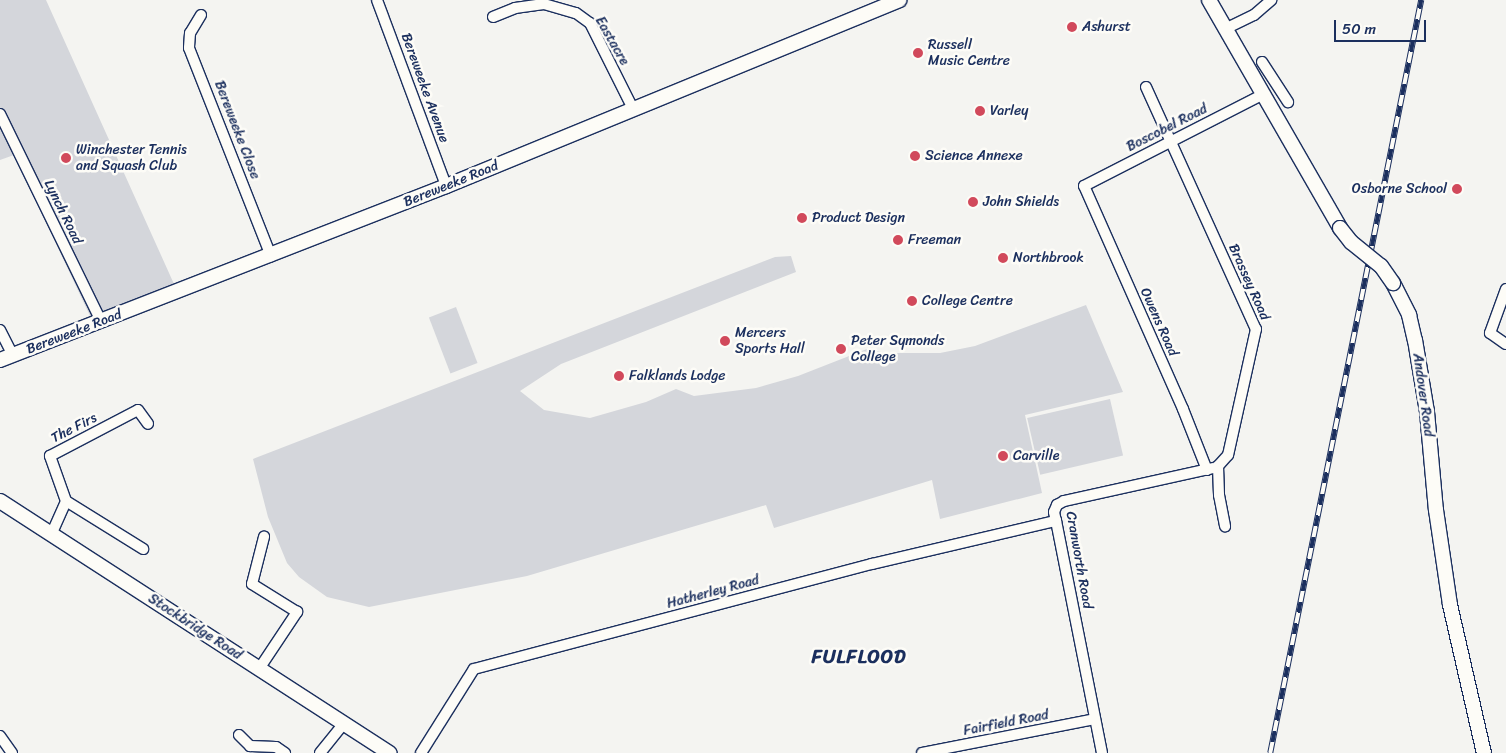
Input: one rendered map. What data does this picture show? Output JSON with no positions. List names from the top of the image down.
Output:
{
  "streets": {
    "main road": ["Bereweeke Road", "Andover Road", "Stockbridge Road"],
    "street": [
      "Eastacre",
      "Bereweeke Avenue",
      "Boscobel Road",
      "Bereweeke Close",
      "Lynch Road",
      "Brassey Road",
      "Owens Road",
      "The Firs",
      "Cranworth Road",
      "Hatherley Road",
      "Fairfield Road"
    ]
  },
  "crossings": [
    ["Eastacre", "Bereweeke Road"],
    ["Bereweeke Avenue", "Bereweeke Road"],
    ["Boscobel Road", "Brassey Road"],
    ["Boscobel Road", "Owens Road"],
    ["Boscobel Road", "Andover Road"],
    ["Bereweeke Close", "Bereweeke Road"],
    ["Bereweeke Road", "Lynch Road"],
    ["Brassey Road", "Cranworth Road"],
    ["Owens Road", "Cranworth Road"],
    ["Cranworth Road", "Hatherley Road"],
    ["Cranworth Road", "Fairfield Road"]
  ],
  "districts": ["FULFLOOD"],
  "places": [
    "Ashurst",
    "Russell Music Centre",
    "Varley",
    "Science Annexe",
    "Winchester Tennis and Squash Club",
    "Osborne School",
    "John Shields",
    "Product Design",
    "Freeman",
    "Northbrook",
    "College Centre",
    "Mercers Sports Hall",
    "Peter Symonds College",
    "Falklands Lodge",
    "Carville"
  ],
  "scale_bar": "50 m"
}
